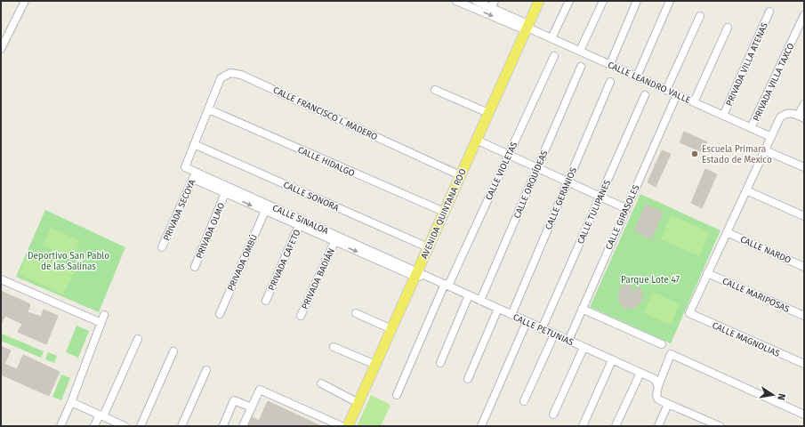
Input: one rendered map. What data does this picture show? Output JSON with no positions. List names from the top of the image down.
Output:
{
  "streets": {
    "main road": ["AVENIDA QUINTANA ROO"],
    "street": [
      "PRIVADA VILLA ATENAS",
      "CALLE LEANDRO VALLE",
      "PRIVADA VILLA TAXCO",
      "CALLE FRANCISCO I. MADERO",
      "CALLE HIDALGO",
      "CALLE VIOLETAS",
      "CALLE ORQUÍDEAS",
      "CALLE SONORA",
      "CALLE GERANIOS",
      "PRIVADA SECOYA",
      "CALLE TULIPANES",
      "CALLE GIRASOLES",
      "CALLE SINALOA",
      "PRIVADA OLMO",
      "CALLE NARDO",
      "PRIVADA CAFETO",
      "PRIVADA OMBÚ",
      "PRIVADA BADIÁN",
      "CALLE MARIPOSAS",
      "CALLE PETUNIAS",
      "CALLE MAGNOLIAS"
    ]
  },
  "crossings": [
    ["PRIVADA VILLA ATENAS", "CALLE LEANDRO VALLE"],
    ["CALLE LEANDRO VALLE", "PRIVADA VILLA TAXCO"],
    ["CALLE LEANDRO VALLE", "AVENIDA QUINTANA ROO"],
    ["CALLE LEANDRO VALLE", "CALLE GIRASOLES"],
    ["CALLE FRANCISCO I. MADERO", "CALLE HIDALGO"],
    ["CALLE FRANCISCO I. MADERO", "CALLE SONORA"],
    ["CALLE FRANCISCO I. MADERO", "AVENIDA QUINTANA ROO"],
    ["CALLE FRANCISCO I. MADERO", "CALLE SINALOA"],
    ["CALLE HIDALGO", "AVENIDA QUINTANA ROO"],
    ["CALLE VIOLETAS", "CALLE PETUNIAS"],
    ["CALLE ORQUÍDEAS", "CALLE PETUNIAS"],
    ["CALLE SONORA", "AVENIDA QUINTANA ROO"],
    ["CALLE GERANIOS", "CALLE PETUNIAS"],
    ["PRIVADA SECOYA", "CALLE SINALOA"],
    ["CALLE TULIPANES", "CALLE PETUNIAS"],
    ["AVENIDA QUINTANA ROO", "CALLE SINALOA"],
    ["AVENIDA QUINTANA ROO", "CALLE PETUNIAS"],
    ["CALLE GIRASOLES", "CALLE PETUNIAS"],
    ["CALLE SINALOA", "PRIVADA OLMO"],
    ["CALLE SINALOA", "PRIVADA CAFETO"],
    ["CALLE SINALOA", "PRIVADA OMBÚ"],
    ["CALLE SINALOA", "PRIVADA BADIÁN"],
    ["CALLE SINALOA", "CALLE PETUNIAS"],
    ["CALLE MARIPOSAS", "CALLE MAGNOLIAS"]
  ],
  "parks": ["Deportivo San Pablo de las Salinas", "Parque Lote 47"],
  "places": ["Escuela Primara Estado de Mexico"],
  "north": "right"
}
